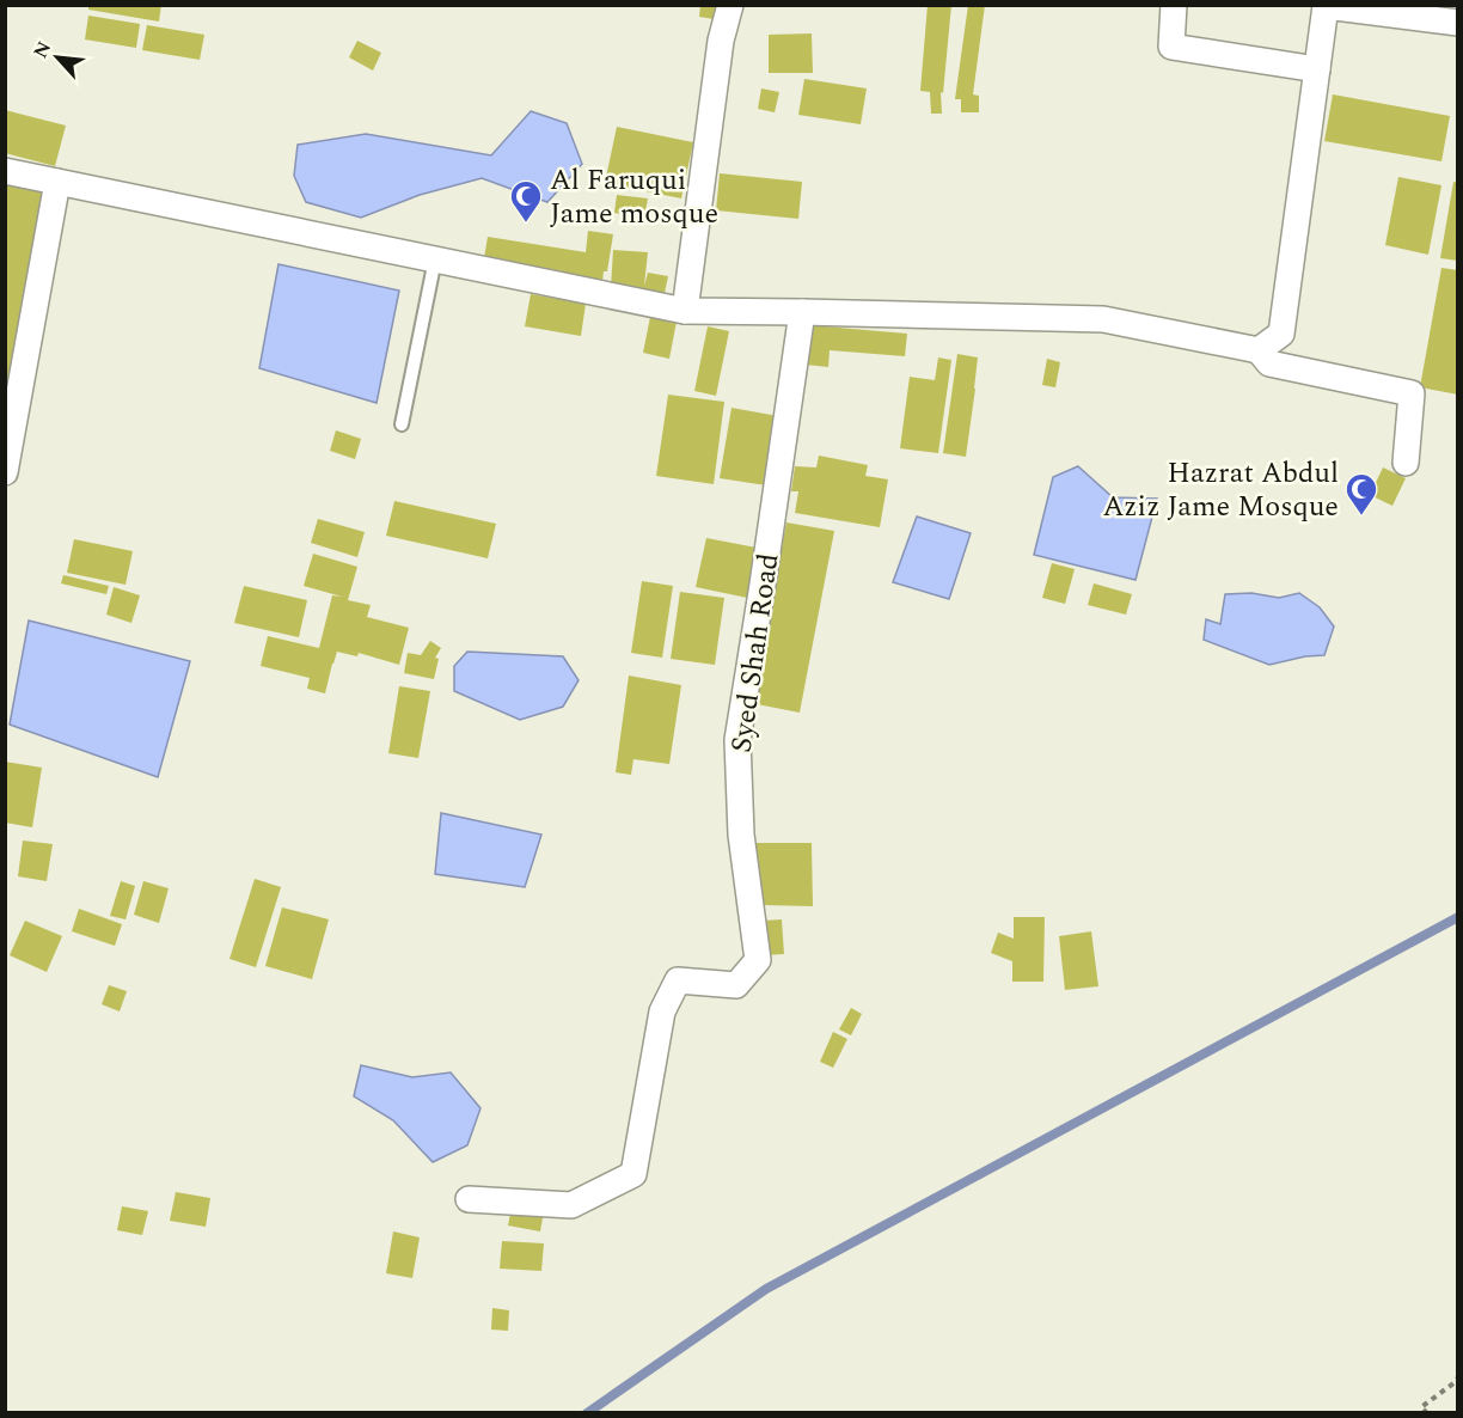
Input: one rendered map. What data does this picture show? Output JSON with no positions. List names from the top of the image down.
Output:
{
  "streets": {
    "street": ["Syed Shah Road"]
  },
  "places": {
    "mosque": ["Al Faruqui Jame mosque", "Hazrat Abdul Aziz Jame Mosque"]
  },
  "north": "top left"
}
